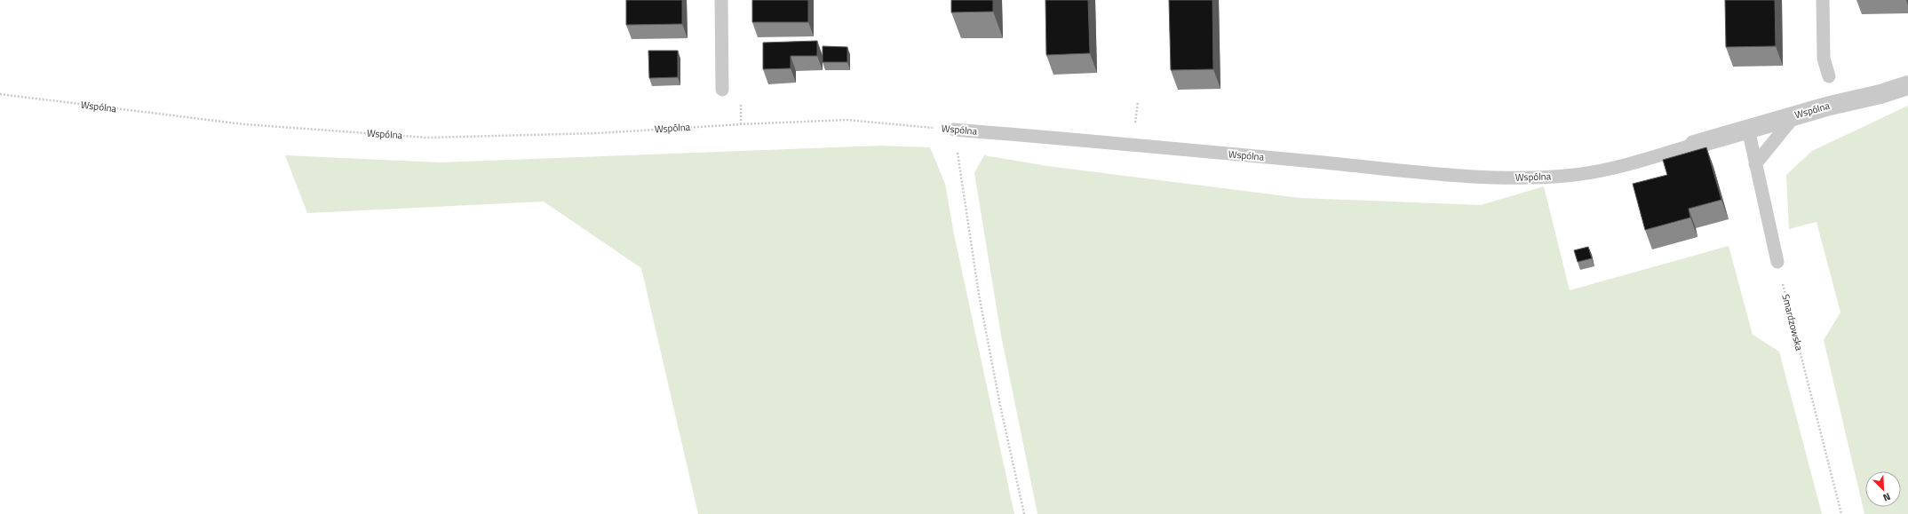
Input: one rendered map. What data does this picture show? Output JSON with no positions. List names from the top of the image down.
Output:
{
  "streets": {
    "street": ["Wspólna"],
    "path": ["Smardzowska"]
  },
  "north": "bottom right"
}
